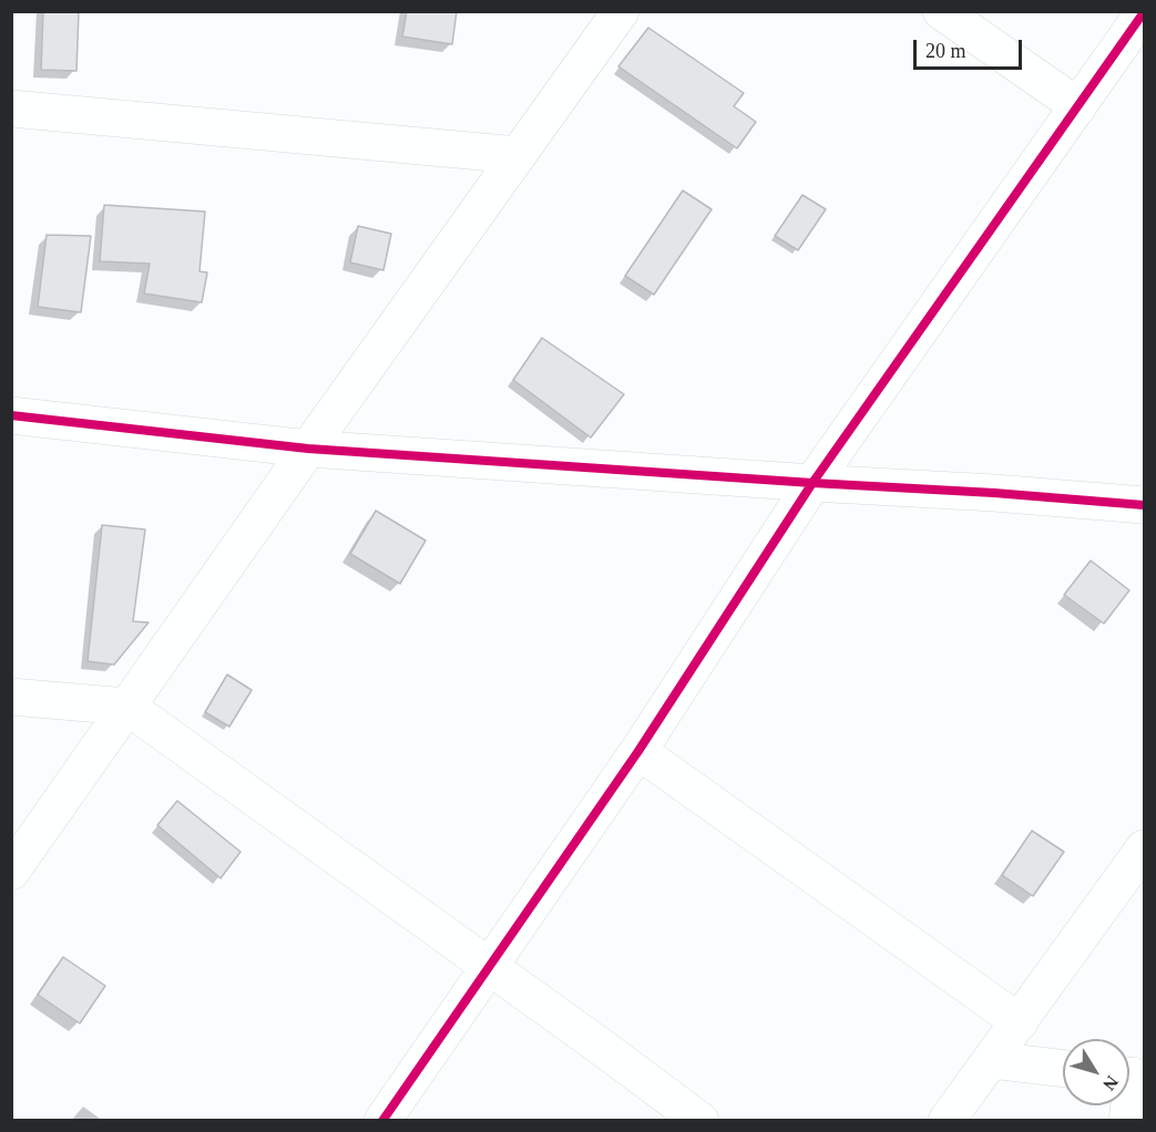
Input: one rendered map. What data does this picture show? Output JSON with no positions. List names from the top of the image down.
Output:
{
  "scale_bar": "20 m",
  "north": "bottom right"
}
